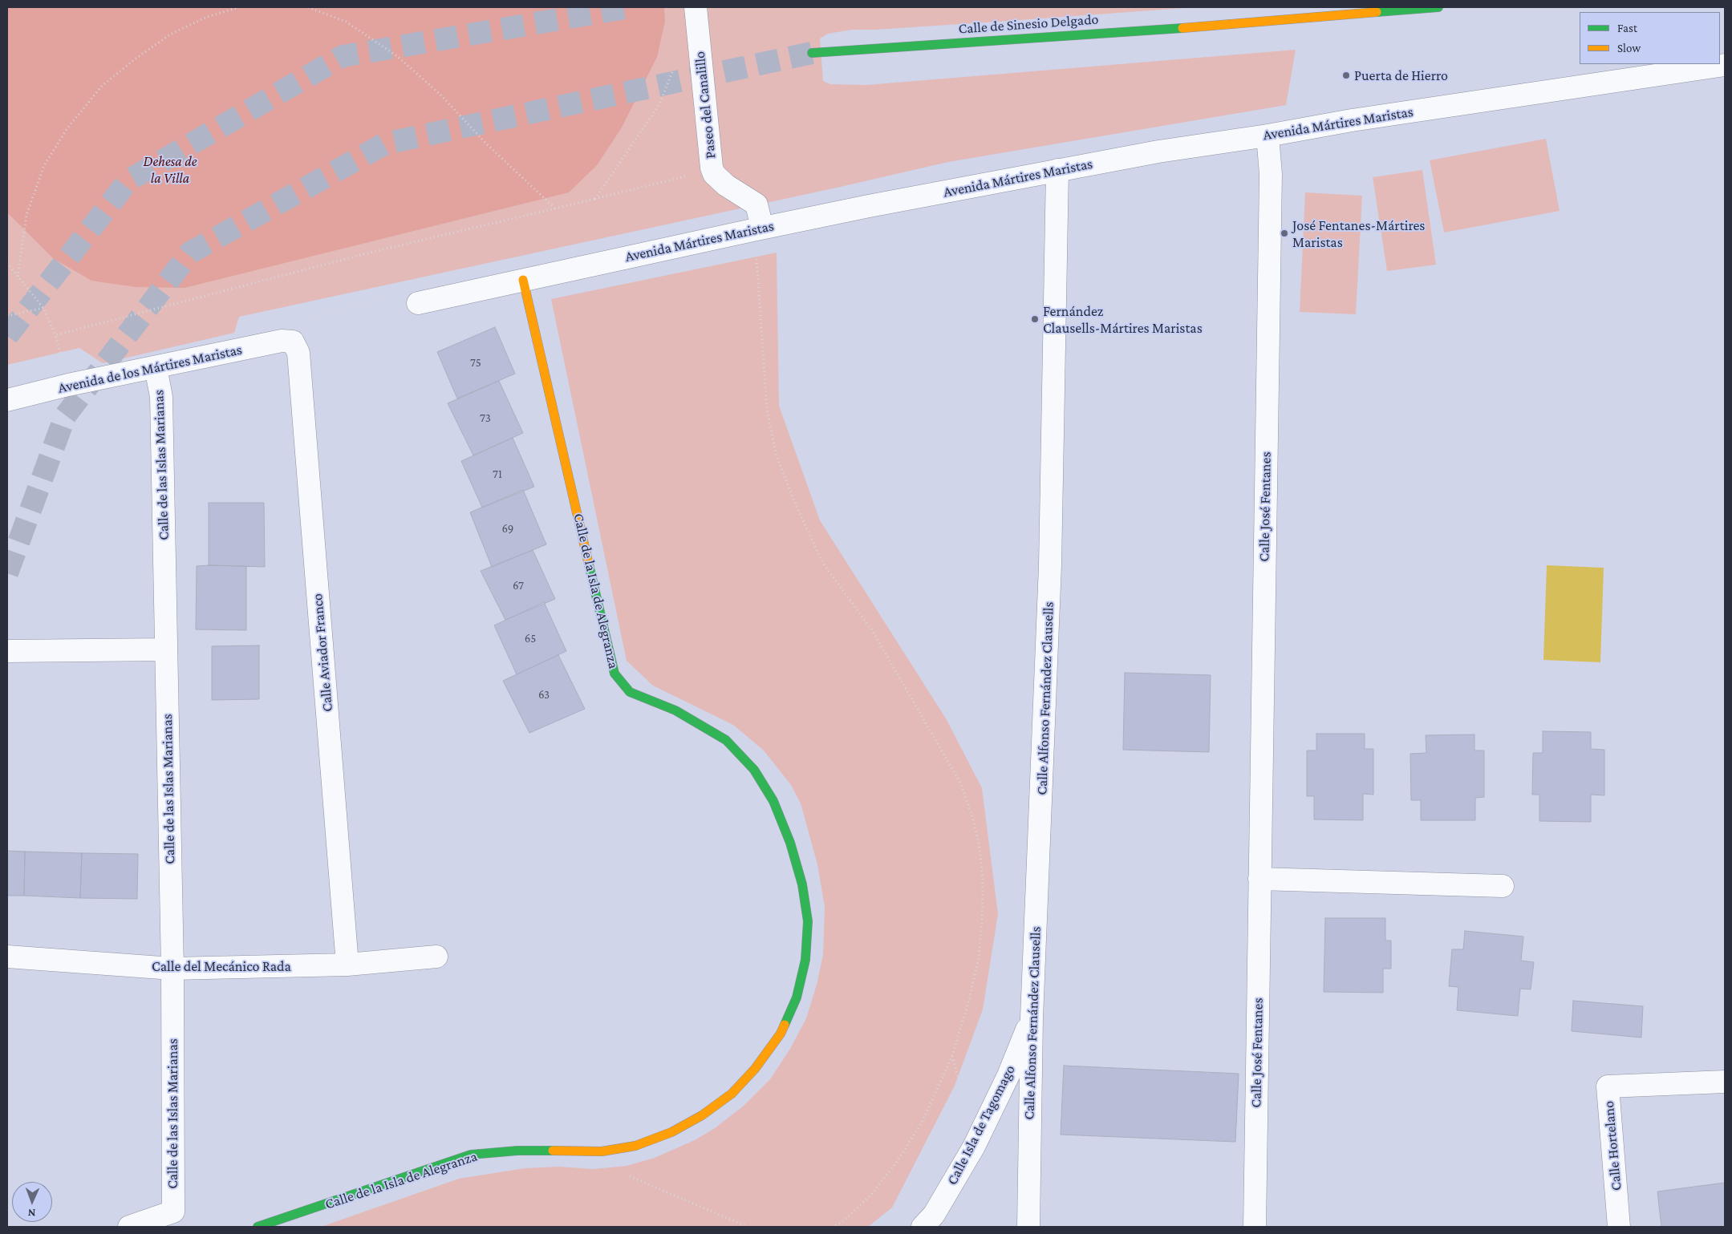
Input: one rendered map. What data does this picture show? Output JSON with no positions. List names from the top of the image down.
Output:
{
  "streets": {
    "street": [
      "Calle de Sinesio Delgado",
      "Paseo del Canalillo",
      "Avenida Mártires Maristas",
      "Avenida de los Mártires Maristas",
      "Calle de las Islas Marianas",
      "Calle José Fentanes",
      "Calle de la Isla de Alegranza",
      "Calle Aviador Franco",
      "Calle Alfonso Fernández Clausells",
      "Calle del Mecánico Rada",
      "Calle Isla de Tagomago",
      "Calle Hortelano"
    ]
  },
  "crossings": [
    ["Paseo del Canalillo", "Avenida Mártires Maristas"],
    ["Avenida Mártires Maristas", "Calle José Fentanes"],
    ["Avenida Mártires Maristas", "Calle de la Isla de Alegranza"],
    ["Avenida Mártires Maristas", "Calle Alfonso Fernández Clausells"],
    ["Avenida de los Mártires Maristas", "Calle de las Islas Marianas"],
    ["Avenida de los Mártires Maristas", "Calle Aviador Franco"],
    ["Calle de las Islas Marianas", "Calle del Mecánico Rada"],
    ["Calle Aviador Franco", "Calle del Mecánico Rada"],
    ["Calle Alfonso Fernández Clausells", "Calle Isla de Tagomago"]
  ],
  "parks": ["Dehesa de la Villa"],
  "places": ["Puerta de Hierro", "José Fentanes-Mártires Maristas", "Fernández Clausells-Mártires Maristas"],
  "house_numbers": [
    "75",
    "73",
    "71",
    "69",
    "67",
    "65",
    "63"
  ],
  "legend": ["Fast", "Slow"],
  "north": "bottom"
}
